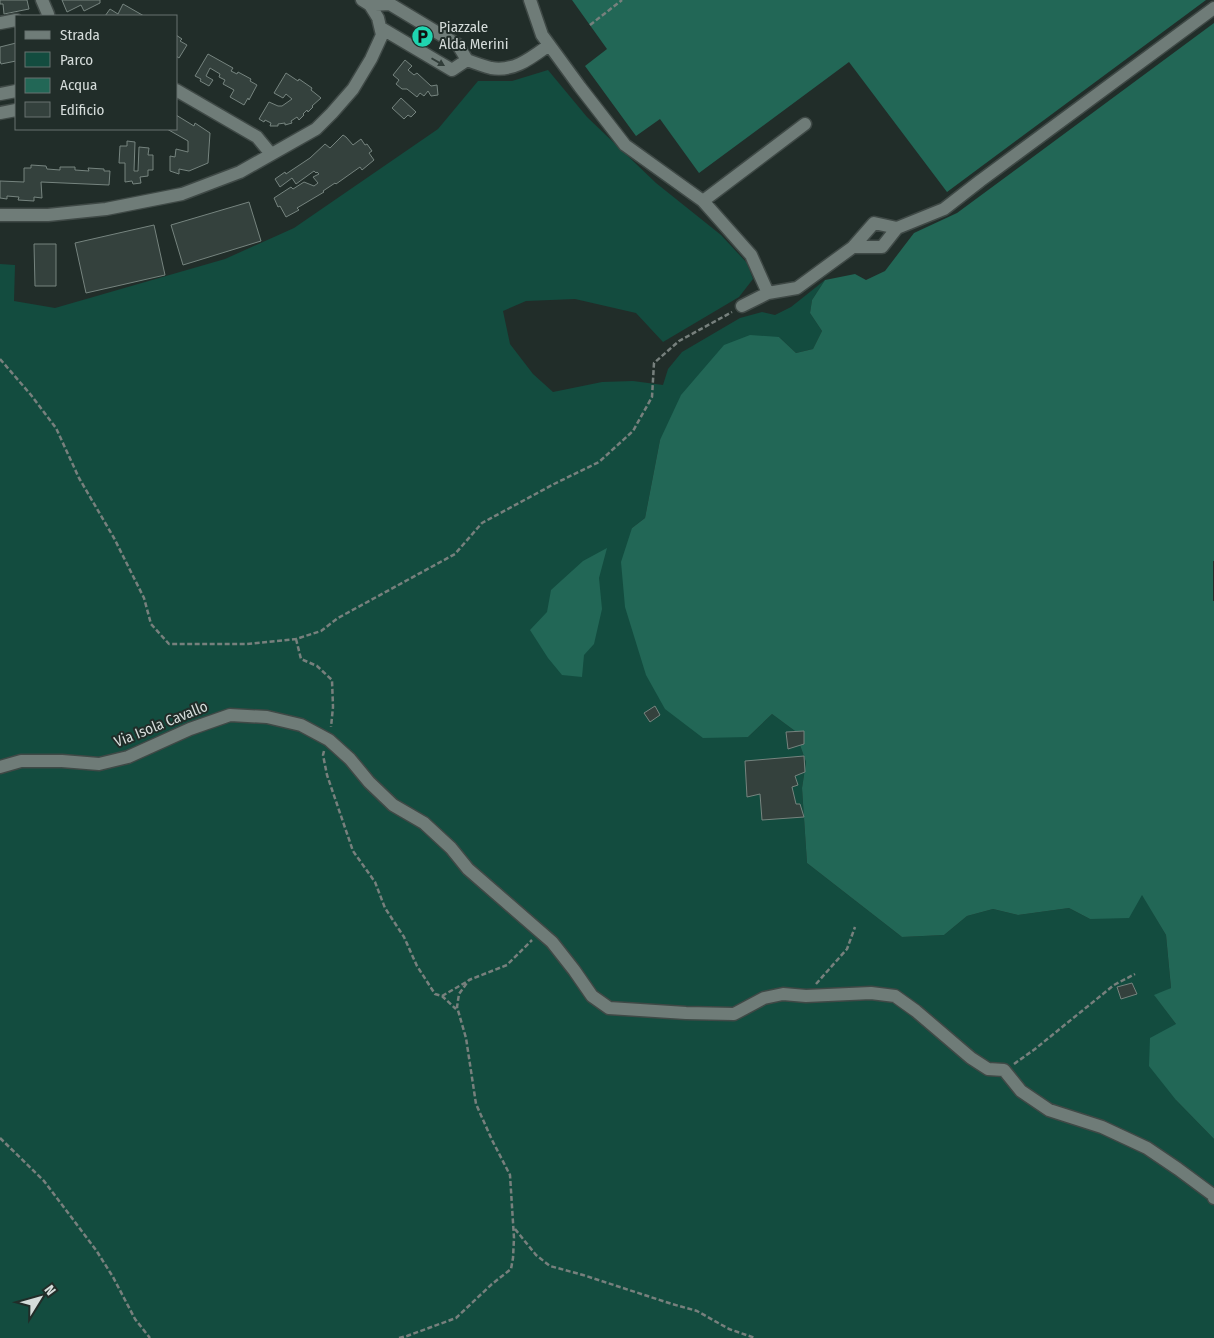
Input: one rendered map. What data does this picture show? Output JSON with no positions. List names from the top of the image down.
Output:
{
  "streets": {
    "street": ["Via Isola Cavallo"]
  },
  "places": {
    "parking": ["Piazzale Alda Merini"]
  },
  "legend": [
    "Strada",
    "Parco",
    "Acqua",
    "Edificio"
  ],
  "north": "top right"
}
